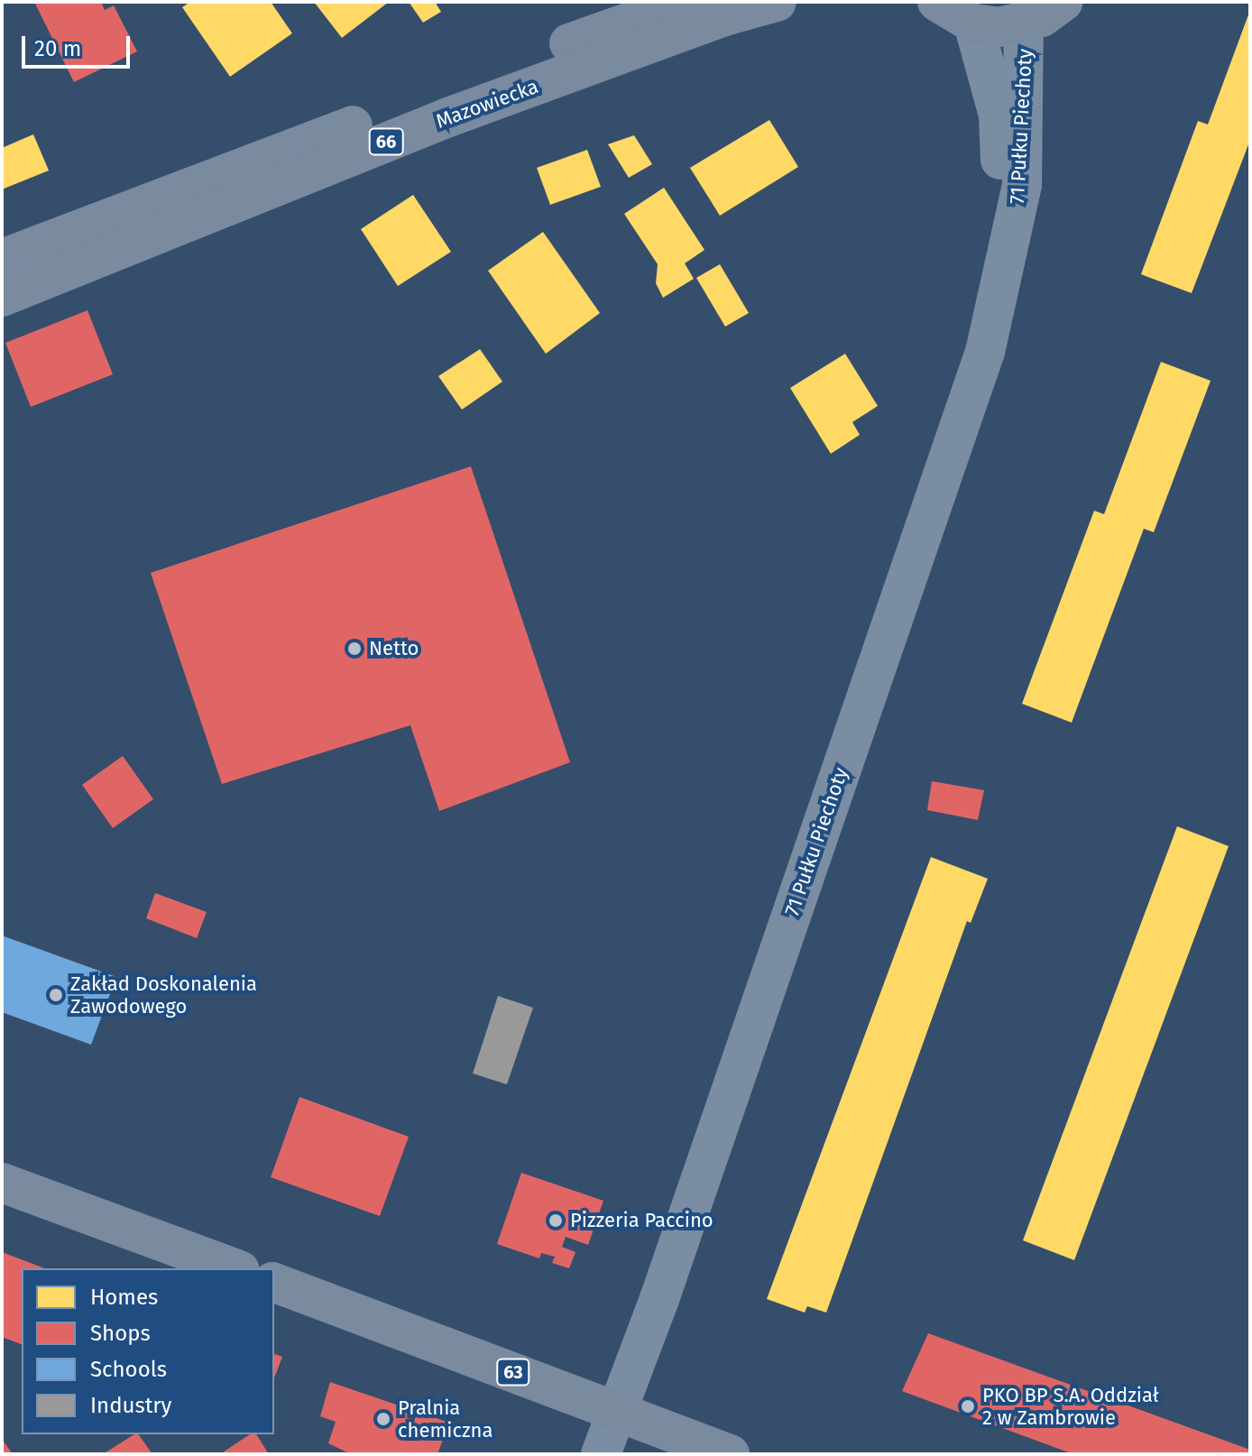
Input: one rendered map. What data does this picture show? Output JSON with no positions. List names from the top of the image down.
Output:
{
  "streets": {
    "main road": ["Mazowiecka", "66", "63"],
    "street": ["71 Pułku Piechoty"]
  },
  "crossings": [
    ["71 Pułku Piechoty", "63"]
  ],
  "places": [
    "Netto",
    "Zakład Doskonalenia Zawodowego",
    "Pizzeria Paccino",
    "PKO BP S.A. Oddział 2 w Zambrowie",
    "Pralnia chemiczna"
  ],
  "legend": [
    "Homes",
    "Shops",
    "Schools",
    "Industry"
  ],
  "scale_bar": "20 m"
}
